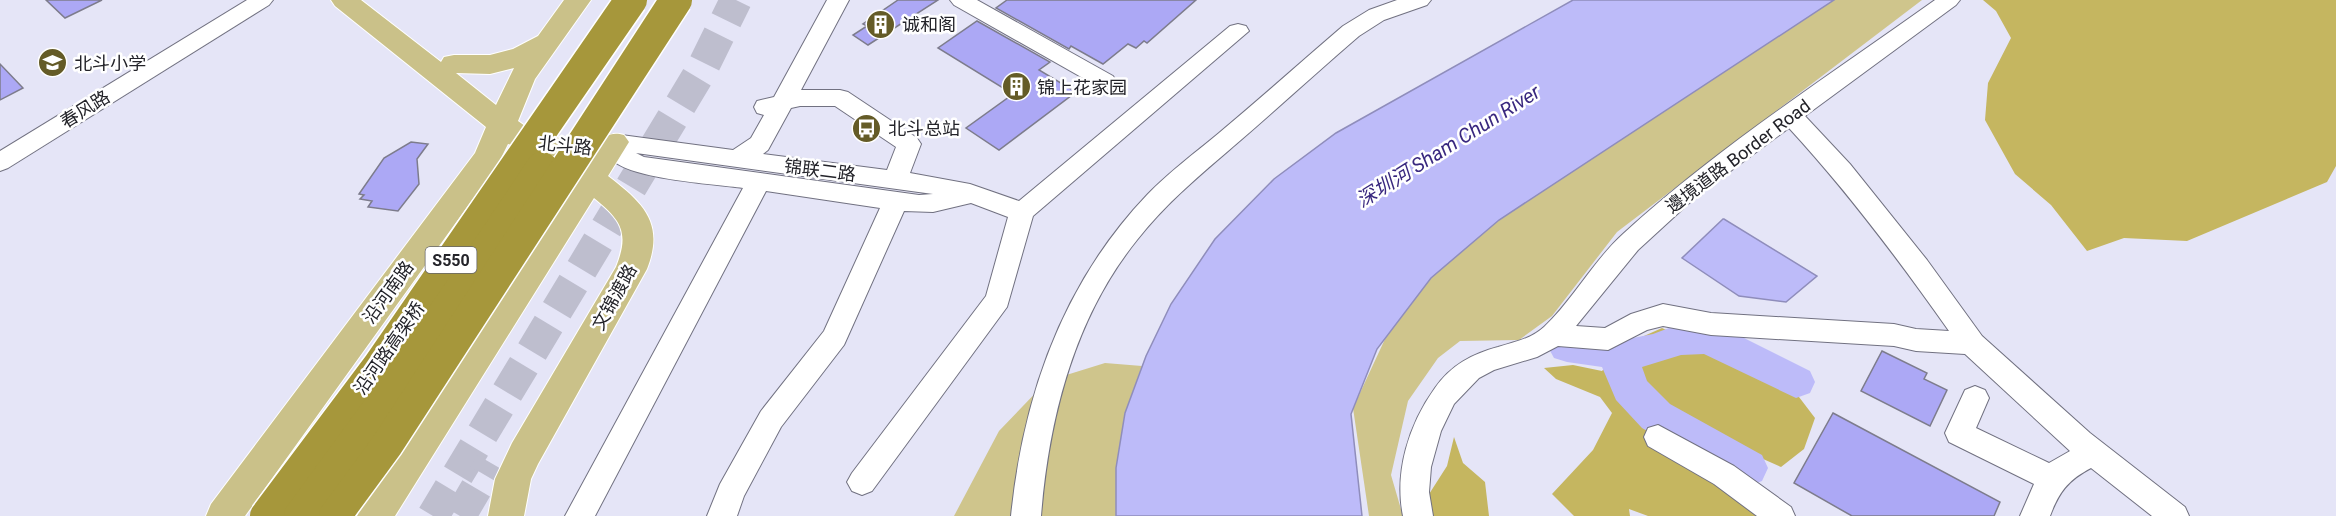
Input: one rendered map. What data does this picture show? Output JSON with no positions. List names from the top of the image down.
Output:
{
  "streets": {
    "highway": ["S550", "沿河路高架桥"],
    "main road": ["北斗路", "沿河南路", "文锦渡路"],
    "street": ["春风路", "邊境道路 Border Road", "锦联二路"]
  },
  "crossings": [
    ["北斗路", "锦联二路"],
    ["北斗路", "沿河南路"],
    ["北斗路", "文锦渡路"],
    ["沿河南路", "文锦渡路"]
  ],
  "water": ["深圳河 Sham Chun River"],
  "places": {
    "building": ["诚和阁", "锦上花家园"],
    "school or university": ["北斗小学"],
    "bus stop": ["北斗总站"]
  }
}
